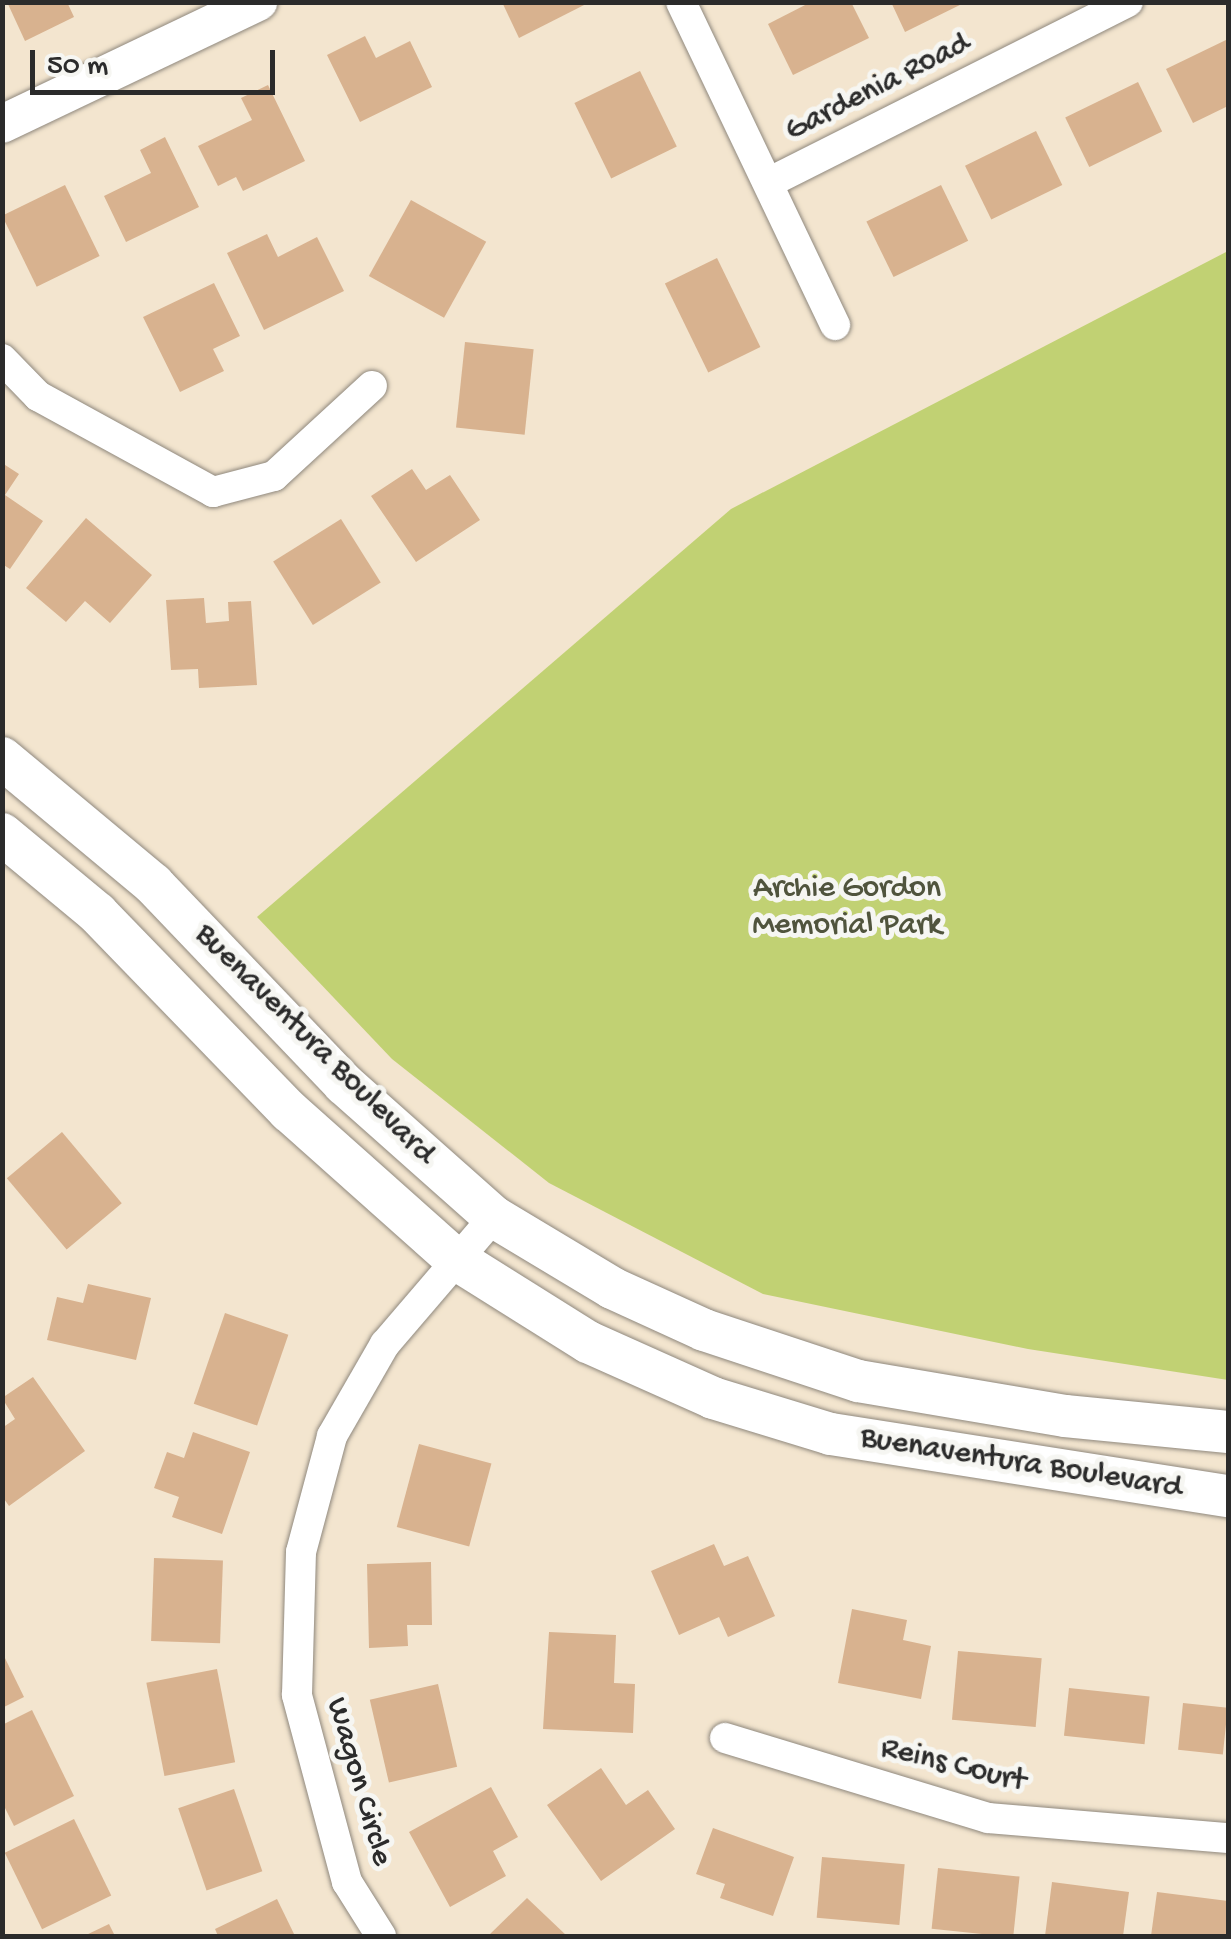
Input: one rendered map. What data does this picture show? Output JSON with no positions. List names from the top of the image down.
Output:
{
  "streets": {
    "main road": ["Buenaventura Boulevard"],
    "street": ["Gardenia Road", "Reins Court", "Wagon Circle"]
  },
  "crossings": [
    ["Buenaventura Boulevard", "Wagon Circle"]
  ],
  "parks": ["Archie Gordon Memorial Park"],
  "scale_bar": "50 m"
}
